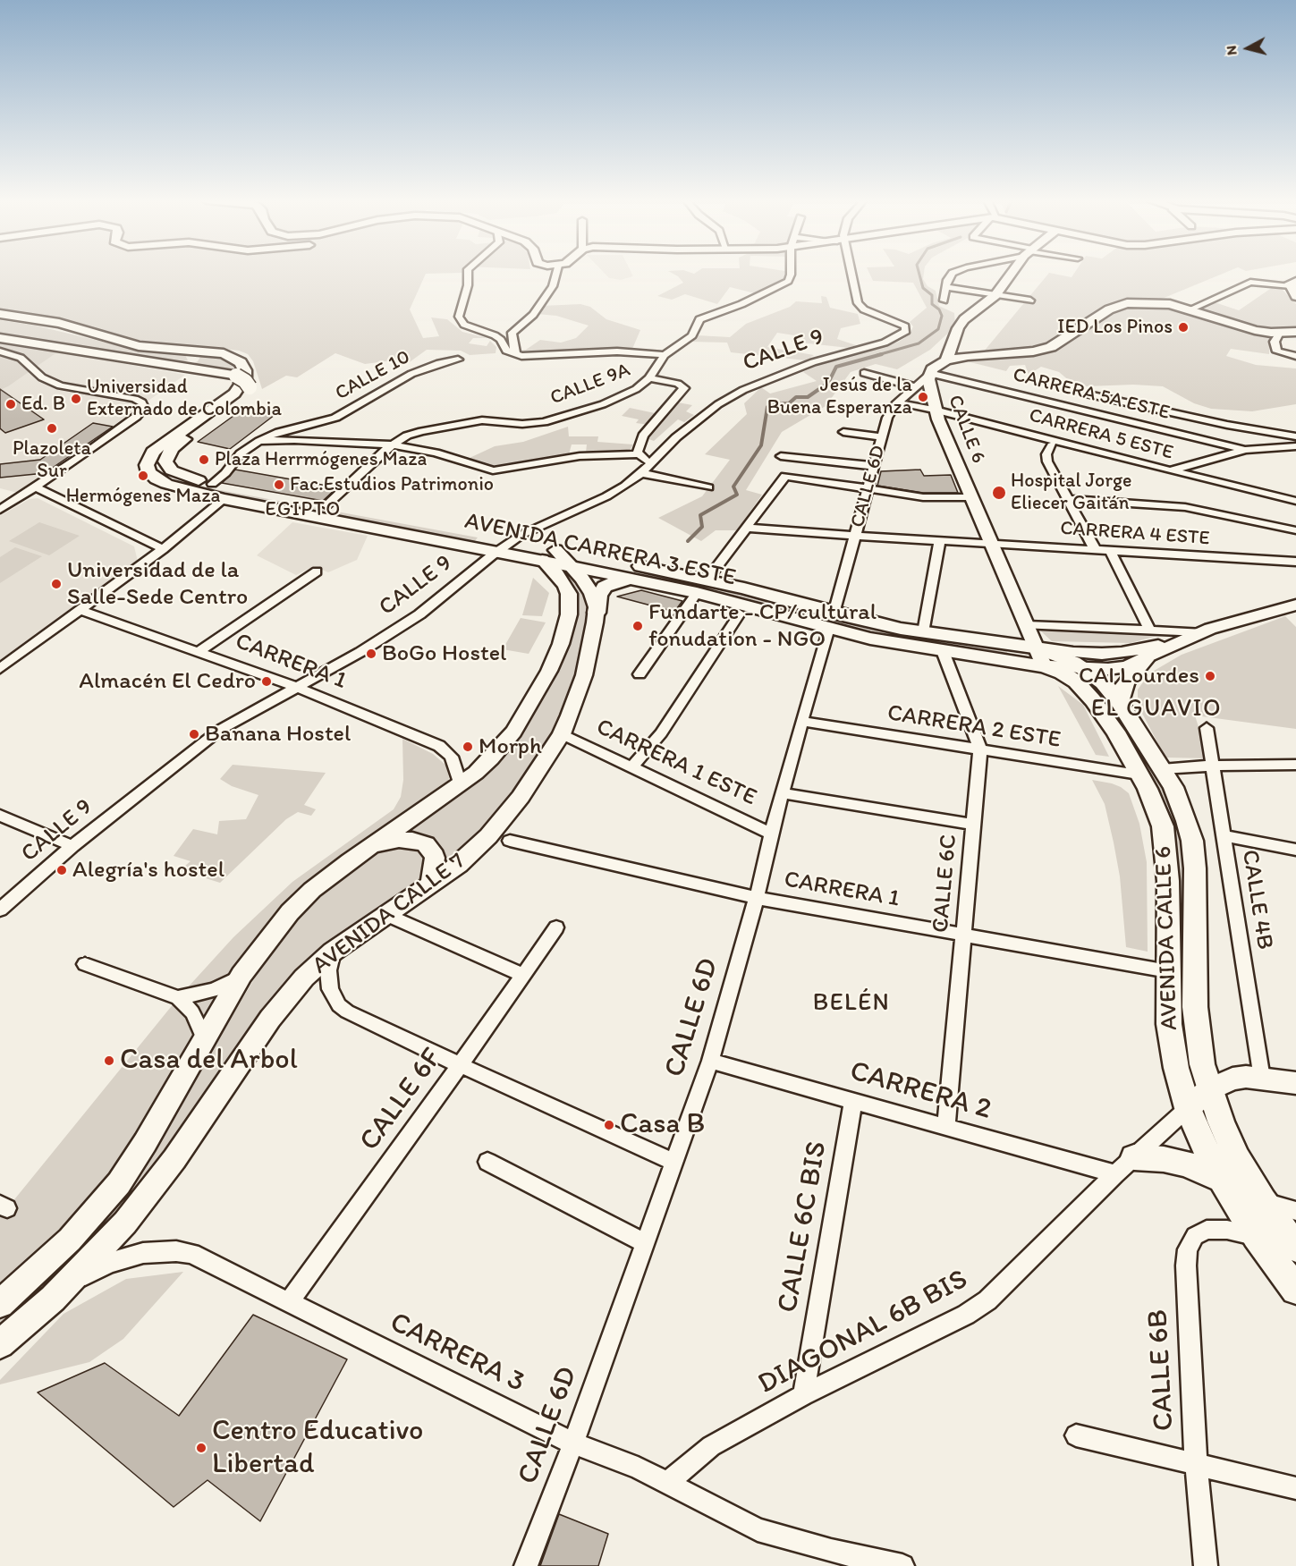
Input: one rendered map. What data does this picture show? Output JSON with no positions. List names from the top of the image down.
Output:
{
  "streets": {
    "main road": ["AVENIDA CARRERA 3 ESTE", "AVENIDA CALLE 6"],
    "street": [
      "CALLE 9",
      "CALLE 10",
      "CALLE 9A",
      "CARRERA 5A ESTE",
      "CALLE 6",
      "CARRERA 5 ESTE",
      "CALLE 6D",
      "CARRERA 4 ESTE",
      "CARRERA 1",
      "CARRERA 2 ESTE",
      "CARRERA 1 ESTE",
      "CALLE 6C",
      "CALLE 4B",
      "AVENIDA CALLE 7",
      "CARRERA 2",
      "CALLE 6F",
      "CALLE 6C BIS",
      "DIAGONAL 6B BIS",
      "CARRERA 3",
      "CALLE 6B"
    ]
  },
  "crossings": [
    ["CALLE 9", "AVENIDA CARRERA 3 ESTE"],
    ["CALLE 9", "CARRERA 1"],
    ["CALLE 10", "AVENIDA CARRERA 3 ESTE"],
    ["CALLE 9A", "AVENIDA CARRERA 3 ESTE"],
    ["CARRERA 5A ESTE", "CALLE 6"],
    ["CARRERA 5A ESTE", "CALLE 6D"],
    ["CALLE 6", "CARRERA 5 ESTE"],
    ["CALLE 6", "CALLE 6D"],
    ["CALLE 6", "CARRERA 4 ESTE"],
    ["CALLE 6", "AVENIDA CARRERA 3 ESTE"],
    ["CALLE 6", "AVENIDA CALLE 6"],
    ["CARRERA 5 ESTE", "CALLE 6D"],
    ["CALLE 6D", "CARRERA 4 ESTE"],
    ["CALLE 6D", "AVENIDA CARRERA 3 ESTE"],
    ["CALLE 6D", "CARRERA 1"],
    ["CALLE 6D", "CARRERA 2 ESTE"],
    ["CALLE 6D", "CARRERA 1 ESTE"],
    ["CALLE 6D", "CARRERA 2"],
    ["CALLE 6D", "CARRERA 3"],
    ["AVENIDA CARRERA 3 ESTE", "CALLE 6C"],
    ["AVENIDA CARRERA 3 ESTE", "AVENIDA CALLE 6"],
    ["CARRERA 1", "CALLE 6C"],
    ["CARRERA 1", "AVENIDA CALLE 6"],
    ["CARRERA 2 ESTE", "CALLE 6C"],
    ["CARRERA 2 ESTE", "AVENIDA CALLE 6"],
    ["CARRERA 1 ESTE", "CALLE 6C"],
    ["CARRERA 1 ESTE", "AVENIDA CALLE 7"],
    ["CALLE 6C", "CARRERA 2"],
    ["AVENIDA CALLE 7", "CARRERA 3"],
    ["AVENIDA CALLE 6", "DIAGONAL 6B BIS"],
    ["AVENIDA CALLE 6", "CALLE 6B"],
    ["CARRERA 2", "CALLE 6C BIS"],
    ["CARRERA 2", "DIAGONAL 6B BIS"],
    ["CALLE 6F", "CARRERA 3"],
    ["CALLE 6C BIS", "DIAGONAL 6B BIS"],
    ["DIAGONAL 6B BIS", "CARRERA 3"]
  ],
  "districts": ["EGIPTO", "EL GUAVIO", "BELÉN"],
  "places": [
    "IED Los Pinos",
    "Jesús de la Buena Esperanza",
    "Universidad Externado de Colombia",
    "Ed. B",
    "Plazoleta Sur",
    "Plaza Herrmógenes Maza",
    "Hermógenes Maza",
    "Fac.Estudios Patrimonio",
    "Hospital Jorge Eliecer Gaitán",
    "Universidad de la Salle-Sede Centro",
    "Fundarte - CP/cultural fonudation - NGO",
    "BoGo Hostel",
    "CAI Lourdes",
    "Almacén El Cedro",
    "Banana Hostel",
    "Morph",
    "Alegría's hostel",
    "Casa del Arbol",
    "Casa B",
    "Centro Educativo Libertad"
  ],
  "north": "left"
}
